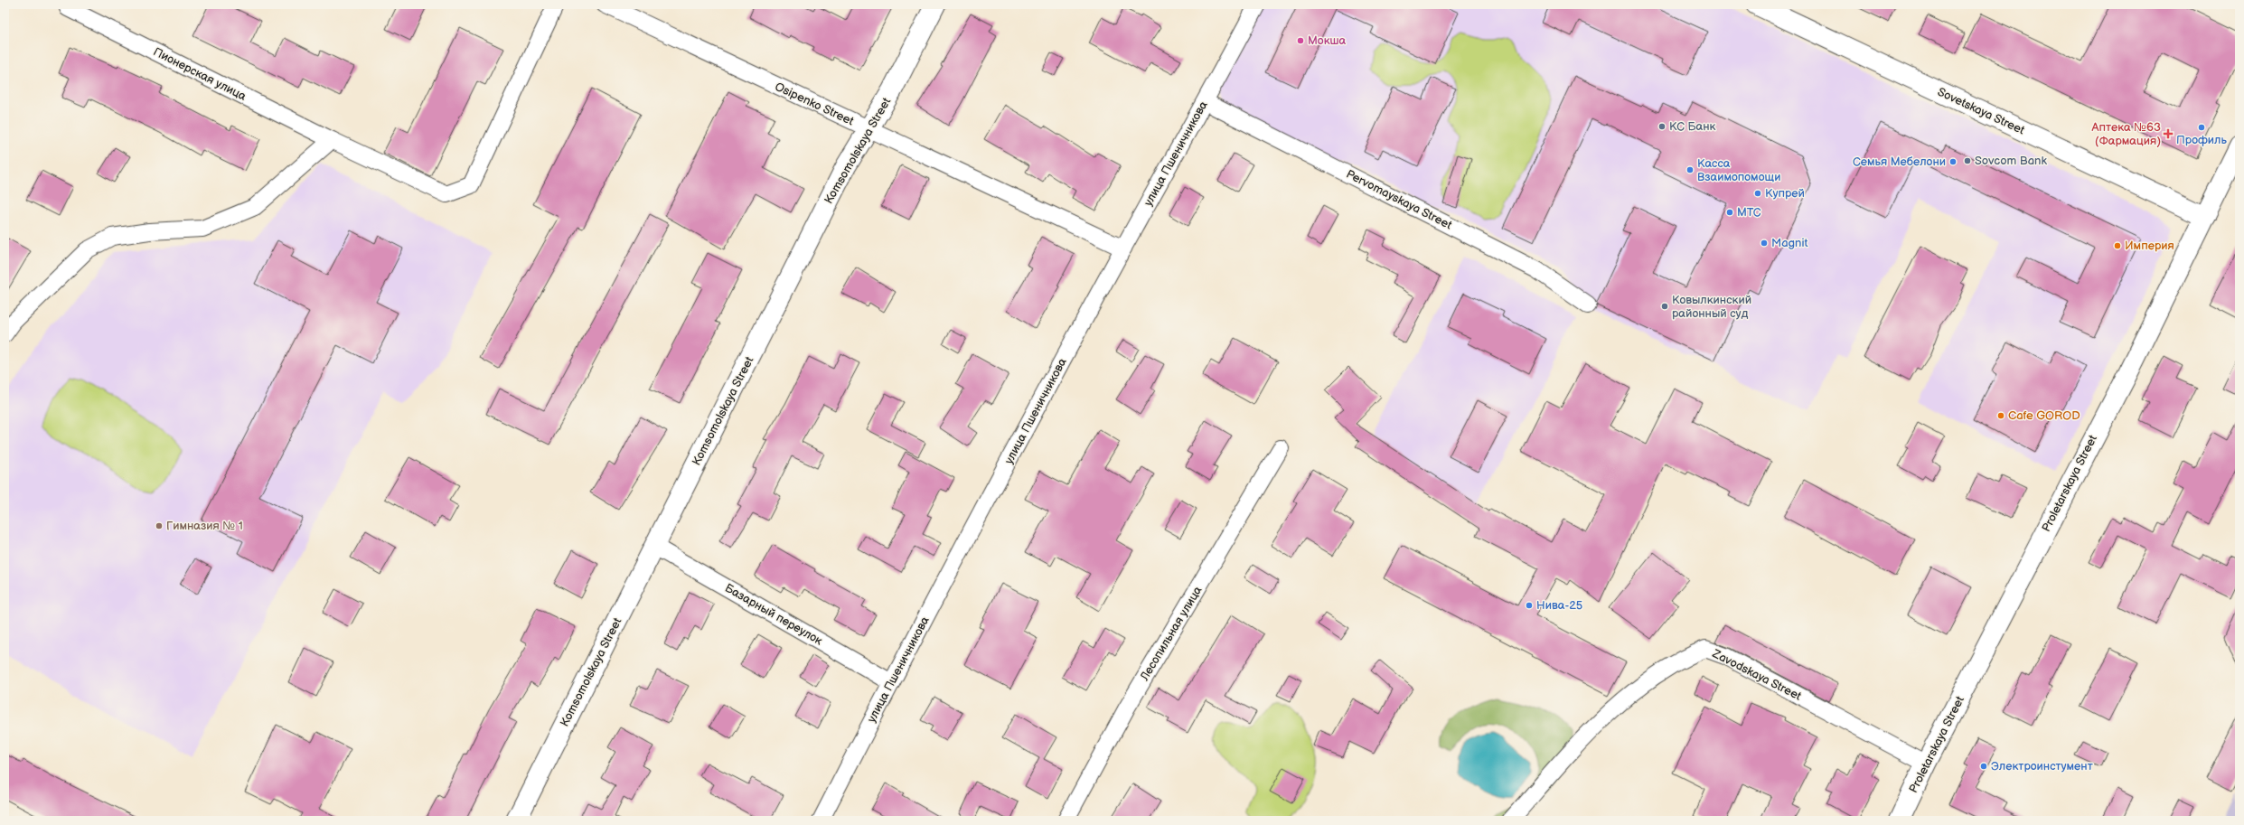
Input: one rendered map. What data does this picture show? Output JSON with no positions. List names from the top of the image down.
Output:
{
  "streets": {
    "street": [
      "Пионерская улица",
      "Osipenko Street",
      "Sovetskaya Street",
      "Komsomolskaya Street",
      "улица Пшеничникова",
      "Pervomayskaya Street",
      "Proletarskaya Street",
      "Базарный переулок",
      "Лесопильная улица",
      "Zavodskaya Street"
    ]
  },
  "crossings": [
    ["Osipenko Street", "Komsomolskaya Street"],
    ["Osipenko Street", "улица Пшеничникова"],
    ["Sovetskaya Street", "Proletarskaya Street"],
    ["Komsomolskaya Street", "Базарный переулок"],
    ["улица Пшеничникова", "Pervomayskaya Street"],
    ["улица Пшеничникова", "Базарный переулок"],
    ["Proletarskaya Street", "Zavodskaya Street"]
  ],
  "places": {
    "other": [
      "Мокша",
      "КС Банк",
      "Профиль",
      "Sovcom Bank",
      "Семья Мебелони",
      "Касса Взаимопомощи",
      "Купрей",
      "МТС",
      "Magnit",
      "Империя",
      "Ковылкинский районный суд",
      "Cafe GOROD",
      "Гимназия № 1",
      "Нива-25",
      "Электроинстумент"
    ],
    "health": ["Аптека №63 (Фармация)"]
  }
}
